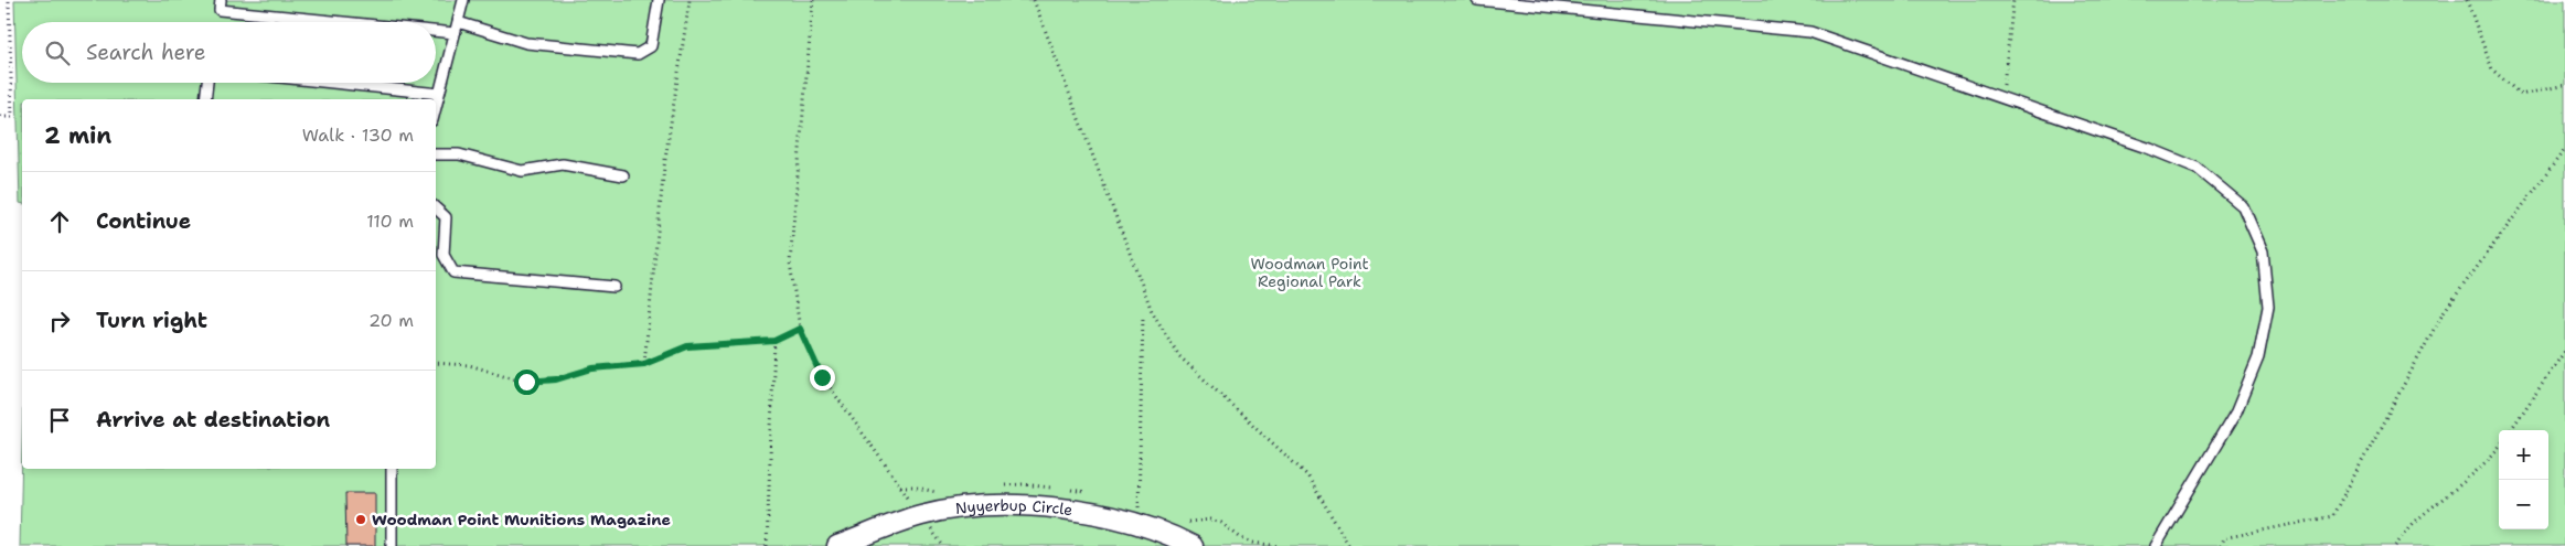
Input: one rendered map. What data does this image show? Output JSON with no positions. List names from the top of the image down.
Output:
{
  "streets": {
    "street": ["Nyyerbup Circle"]
  },
  "parks": ["Woodman Point Regional Park"],
  "places": ["Woodman Point Munitions Magazine"],
  "page": {
    "search": "Search here",
    "heading": ["2 min", "Walk · 130 m"],
    "list": [
      ["Continue", "110 m"],
      ["Turn right", "20 m"],
      "Arrive at destination"
    ],
    "map_buttons": ["+", "−"]
  }
}
